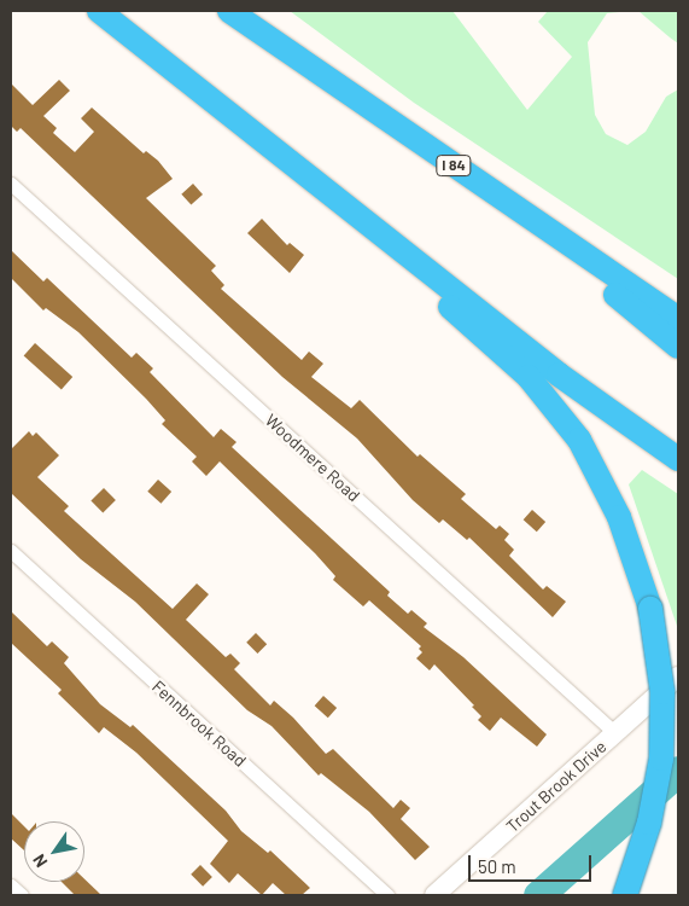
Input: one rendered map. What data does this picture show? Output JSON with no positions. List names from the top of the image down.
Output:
{
  "streets": {
    "highway": ["I 84"],
    "main road": ["Trout Brook Drive"],
    "street": ["Woodmere Road", "Fennbrook Road"]
  },
  "crossings": [
    ["Woodmere Road", "Trout Brook Drive"]
  ],
  "scale_bar": "50 m",
  "north": "bottom left"
}
